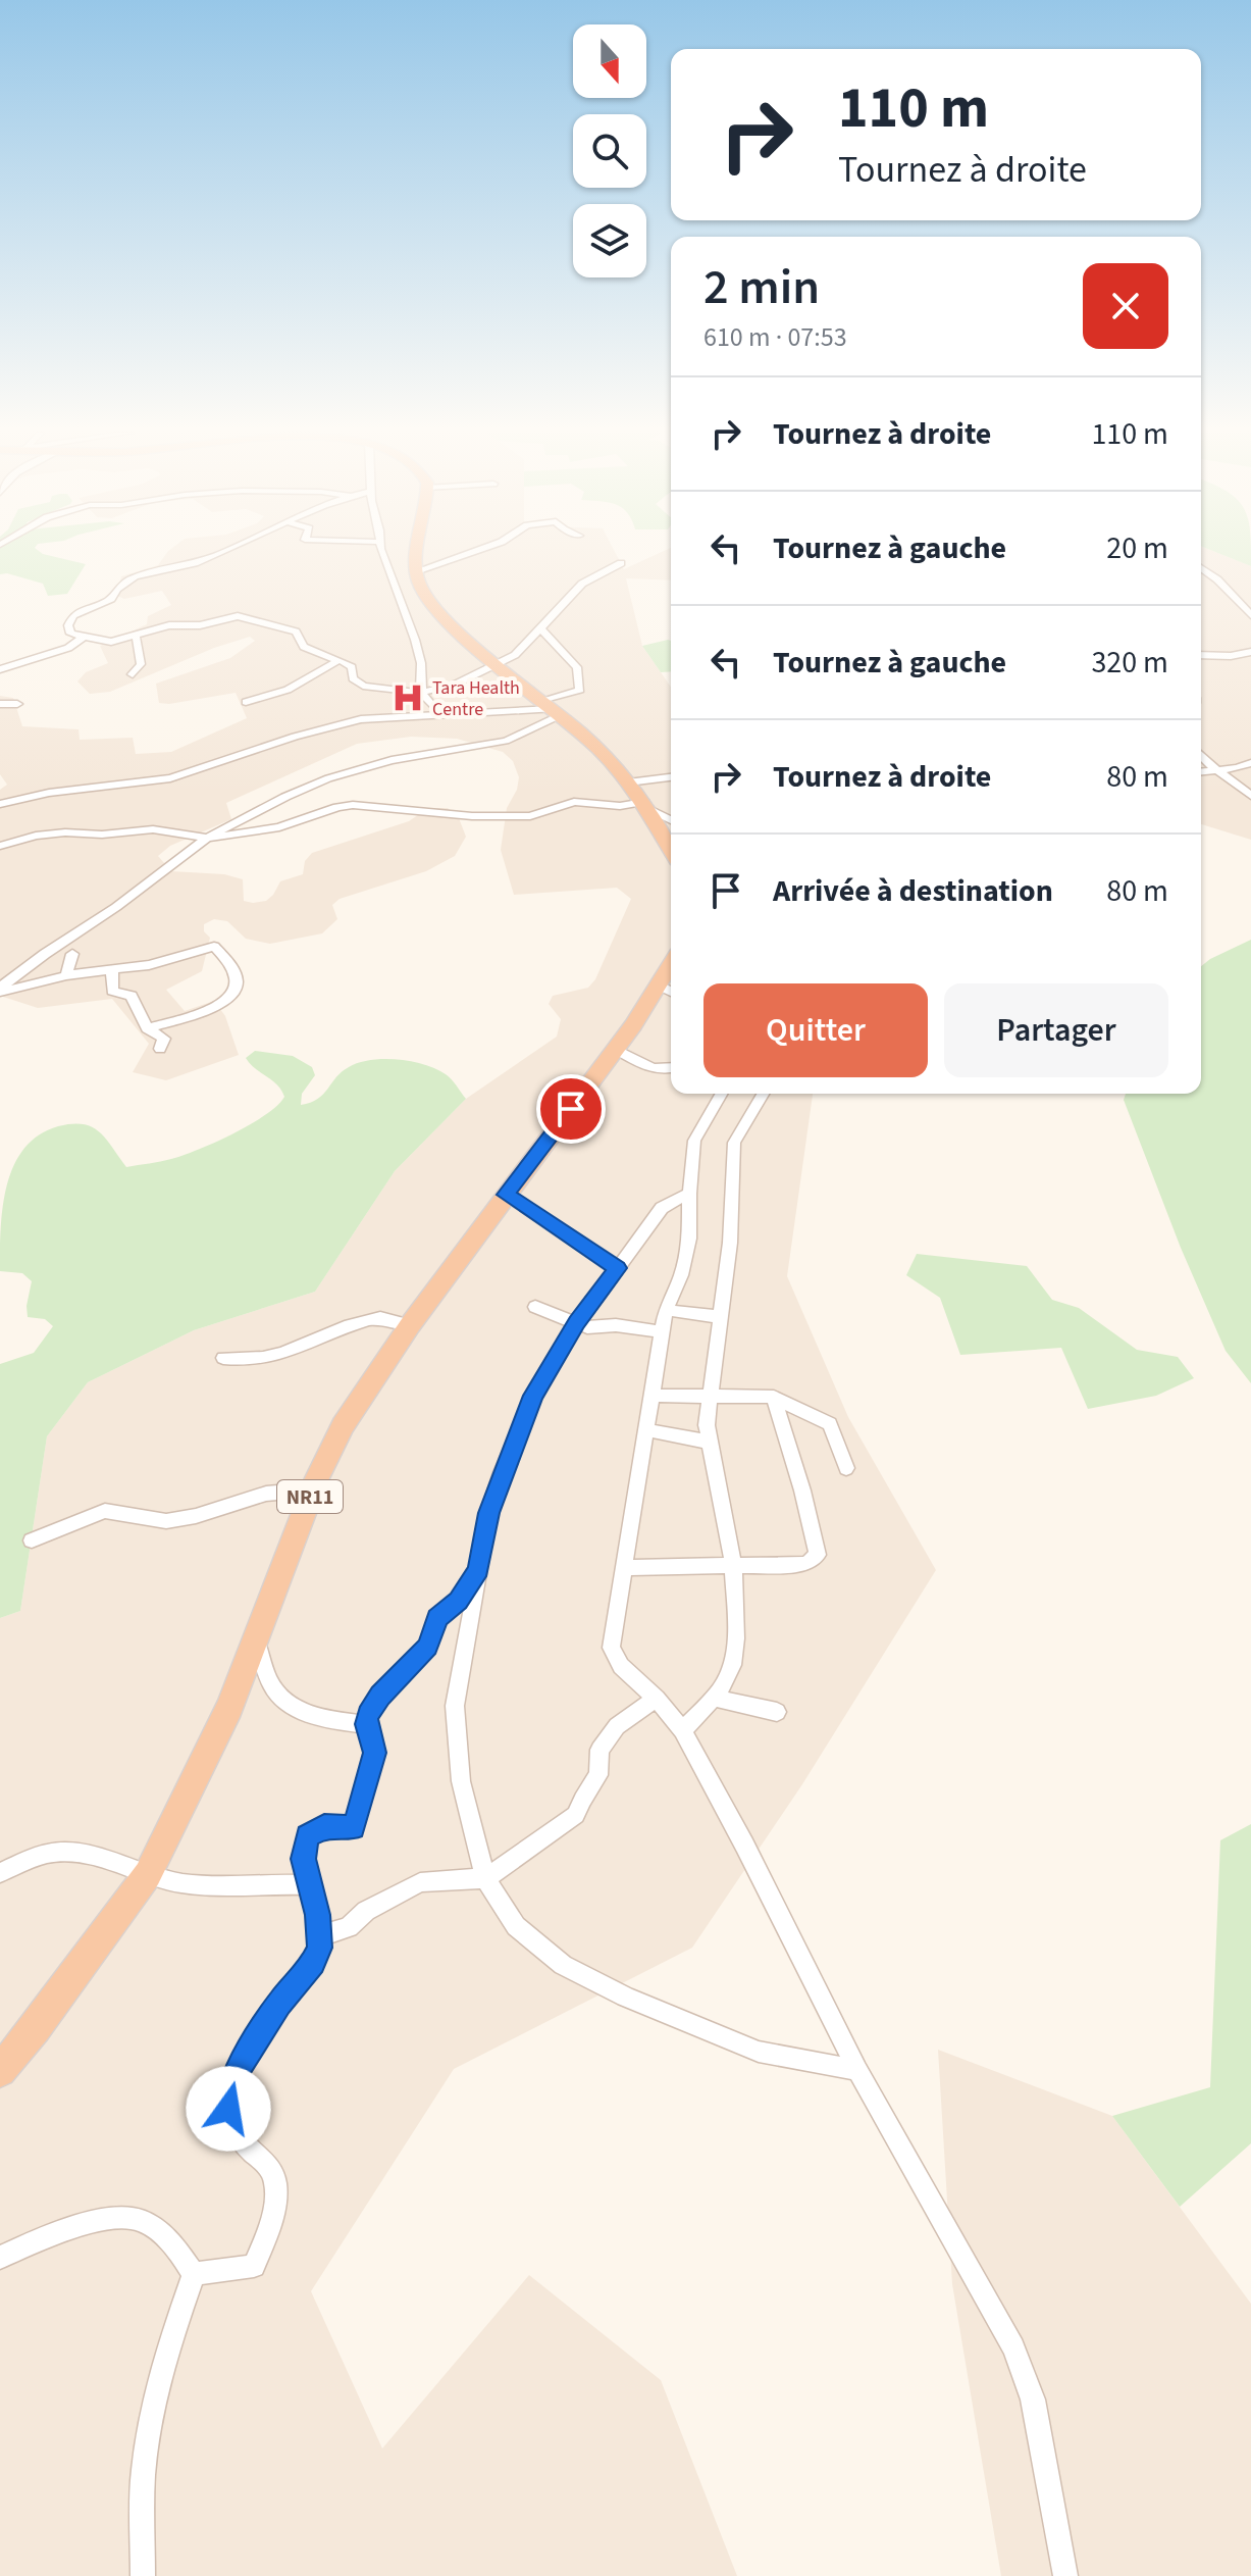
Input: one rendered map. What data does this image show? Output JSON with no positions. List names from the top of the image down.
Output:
{
  "streets": {
    "highway": ["NR11"]
  },
  "places": {
    "hospital": ["Tara Health Centre"]
  },
  "north": "bottom",
  "page": {
    "turn": ["110 m", "Tournez à droite"],
    "heading": ["2 min", "610 m · 07:53"],
    "list": [
      {
        "name": "Tournez à droite",
        "value": "110 m"
      },
      {
        "name": "Tournez à gauche",
        "value": "20 m"
      },
      {
        "name": "Tournez à gauche",
        "value": "320 m"
      },
      {
        "name": "Tournez à droite",
        "value": "80 m"
      },
      {
        "name": "Arrivée à destination",
        "value": "80 m"
      }
    ],
    "buttons": ["Quitter", "Partager"]
  }
}
